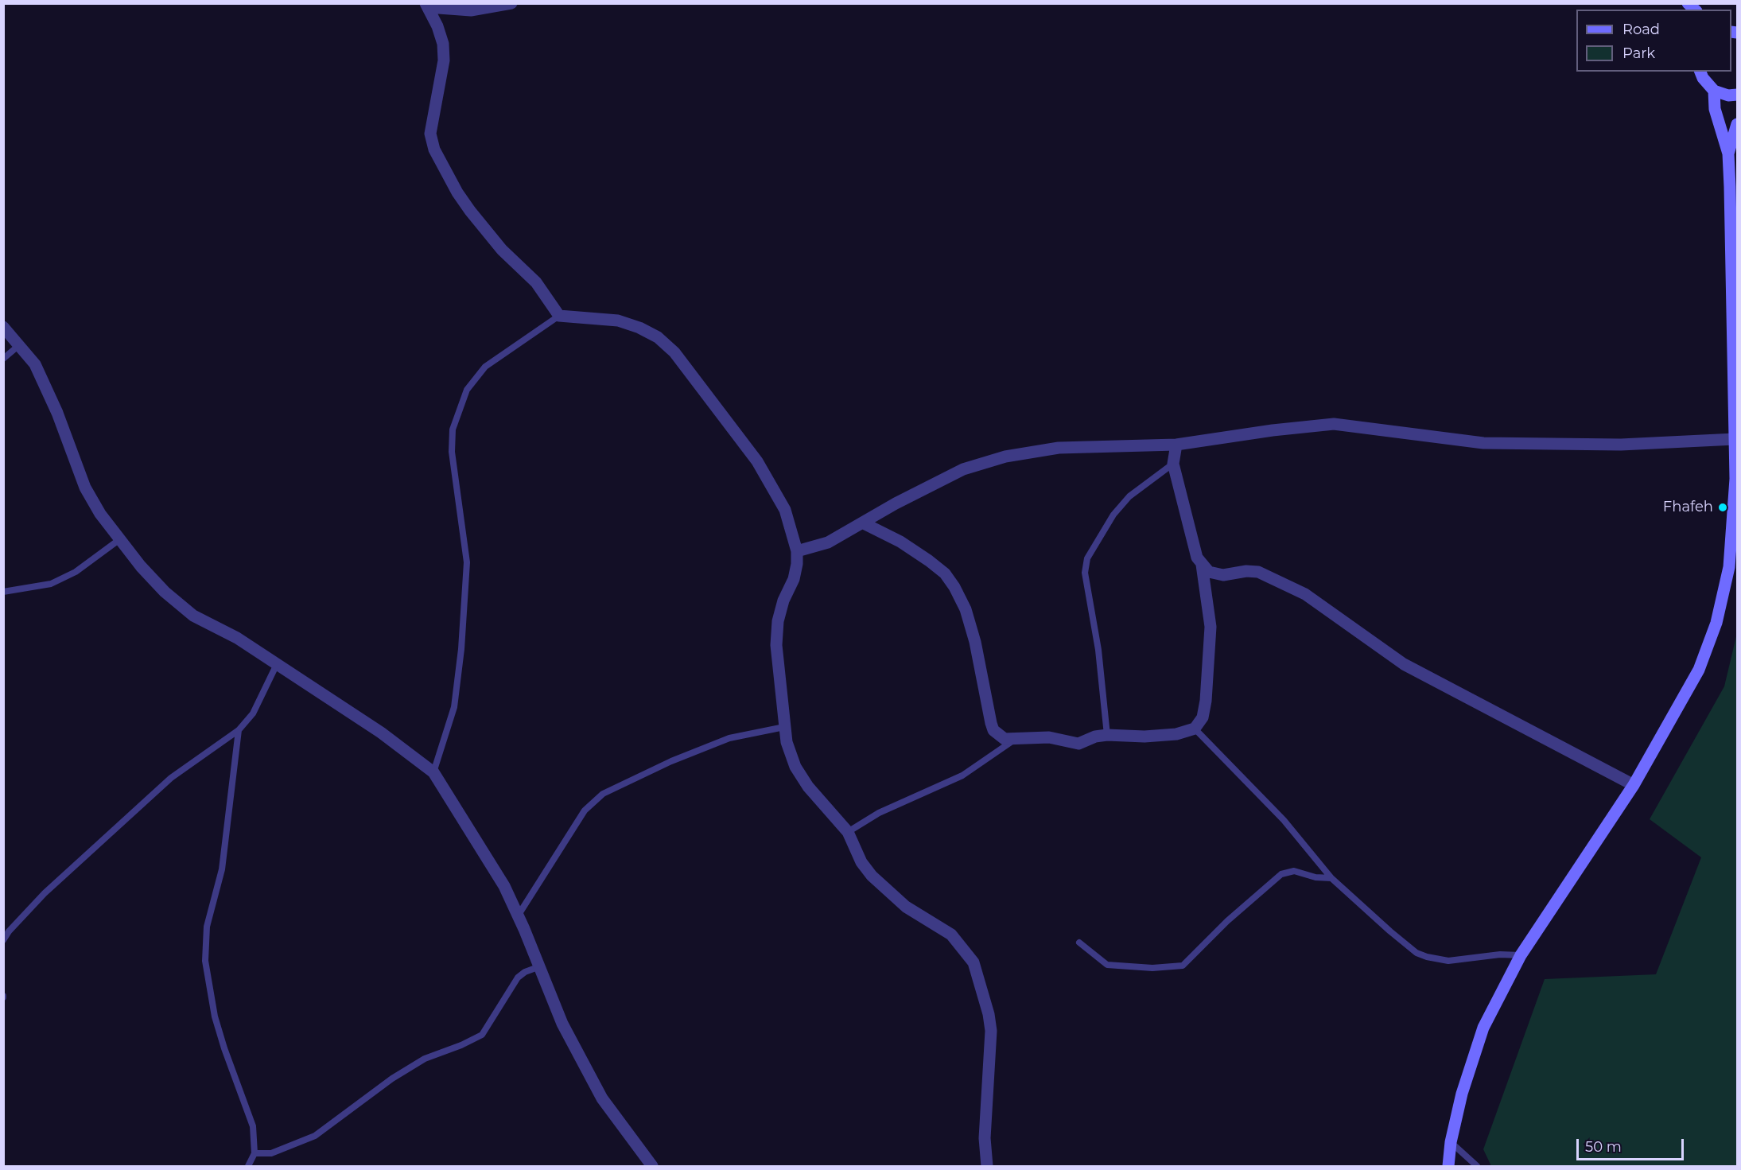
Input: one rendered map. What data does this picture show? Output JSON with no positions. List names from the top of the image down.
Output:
{
  "places": ["Fhafeh"],
  "legend": ["Road", "Park"],
  "scale_bar": "50 m"
}
